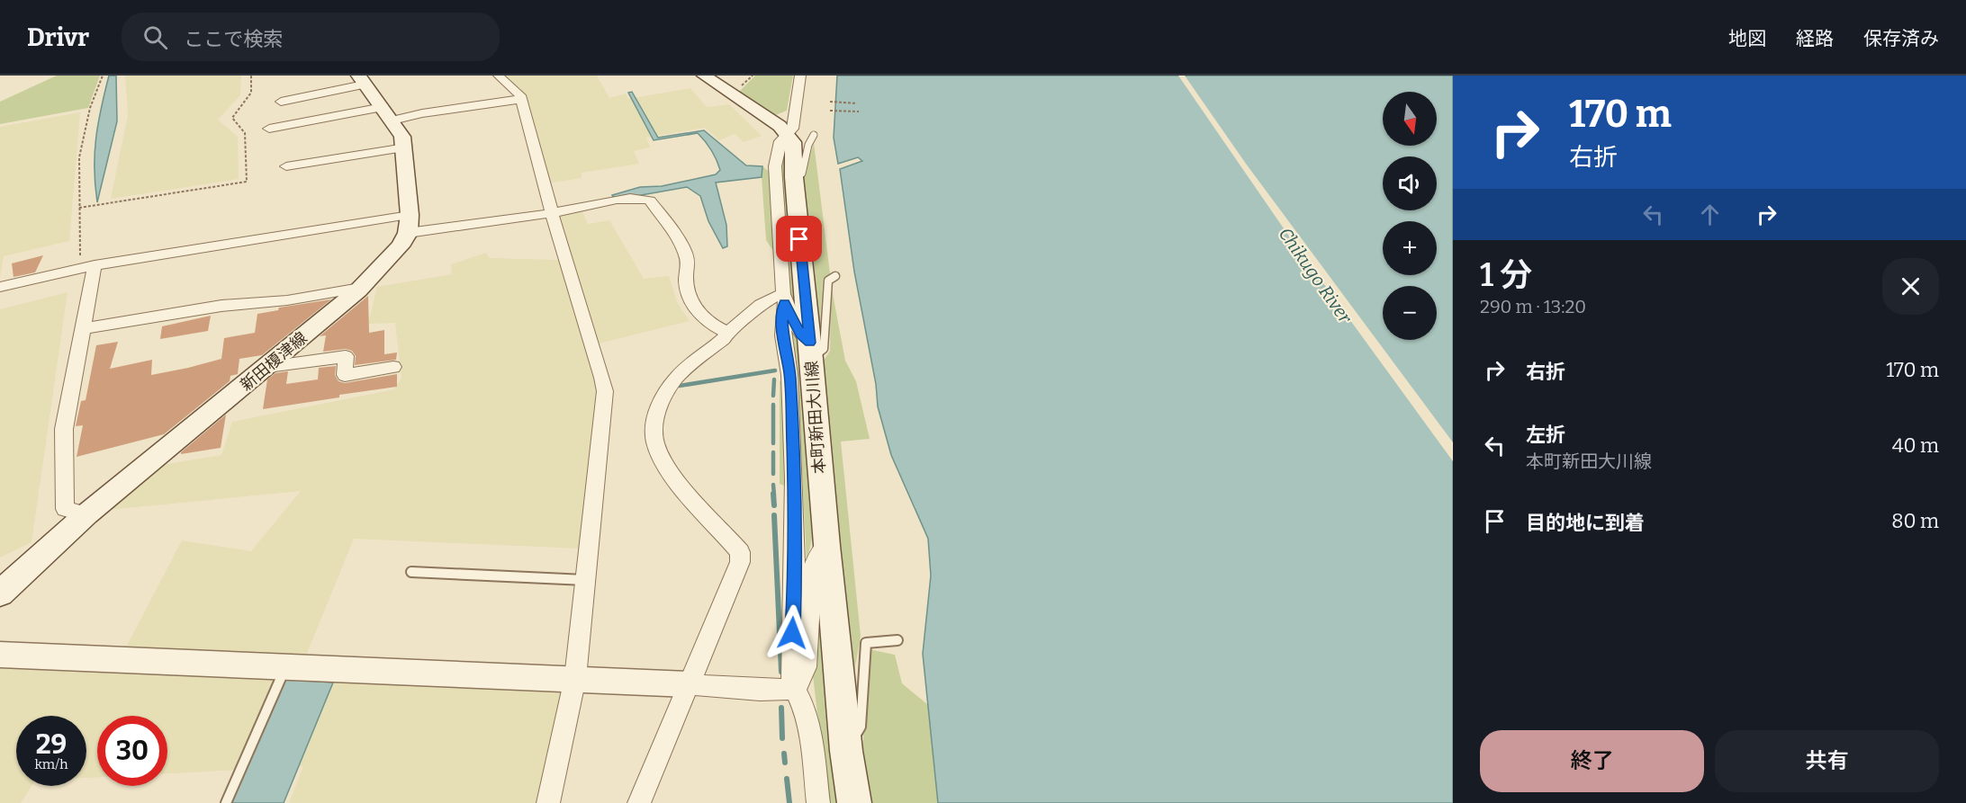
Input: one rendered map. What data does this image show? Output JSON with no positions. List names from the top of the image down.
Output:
{
  "streets": {
    "main road": ["新田榎津線", "本町新田大川線"]
  },
  "water": ["Chikugo River"],
  "north": "bottom",
  "page": {
    "header": "Drivr",
    "search": "ここで検索",
    "nav": ["地図", "経路", "保存済み"],
    "turn": ["170 m", "右折"],
    "map_buttons": ["+", "−"],
    "heading": ["1 分", "290 m · 13:20"],
    "list": [
      {
        "name": "右折",
        "value": "170 m"
      },
      {
        "name": "左折",
        "note": "本町新田大川線",
        "value": "40 m"
      },
      {
        "name": "目的地に到着",
        "value": "80 m"
      }
    ],
    "speed": "29 km/h",
    "limit": "30",
    "buttons": ["終了", "共有"]
  }
}
